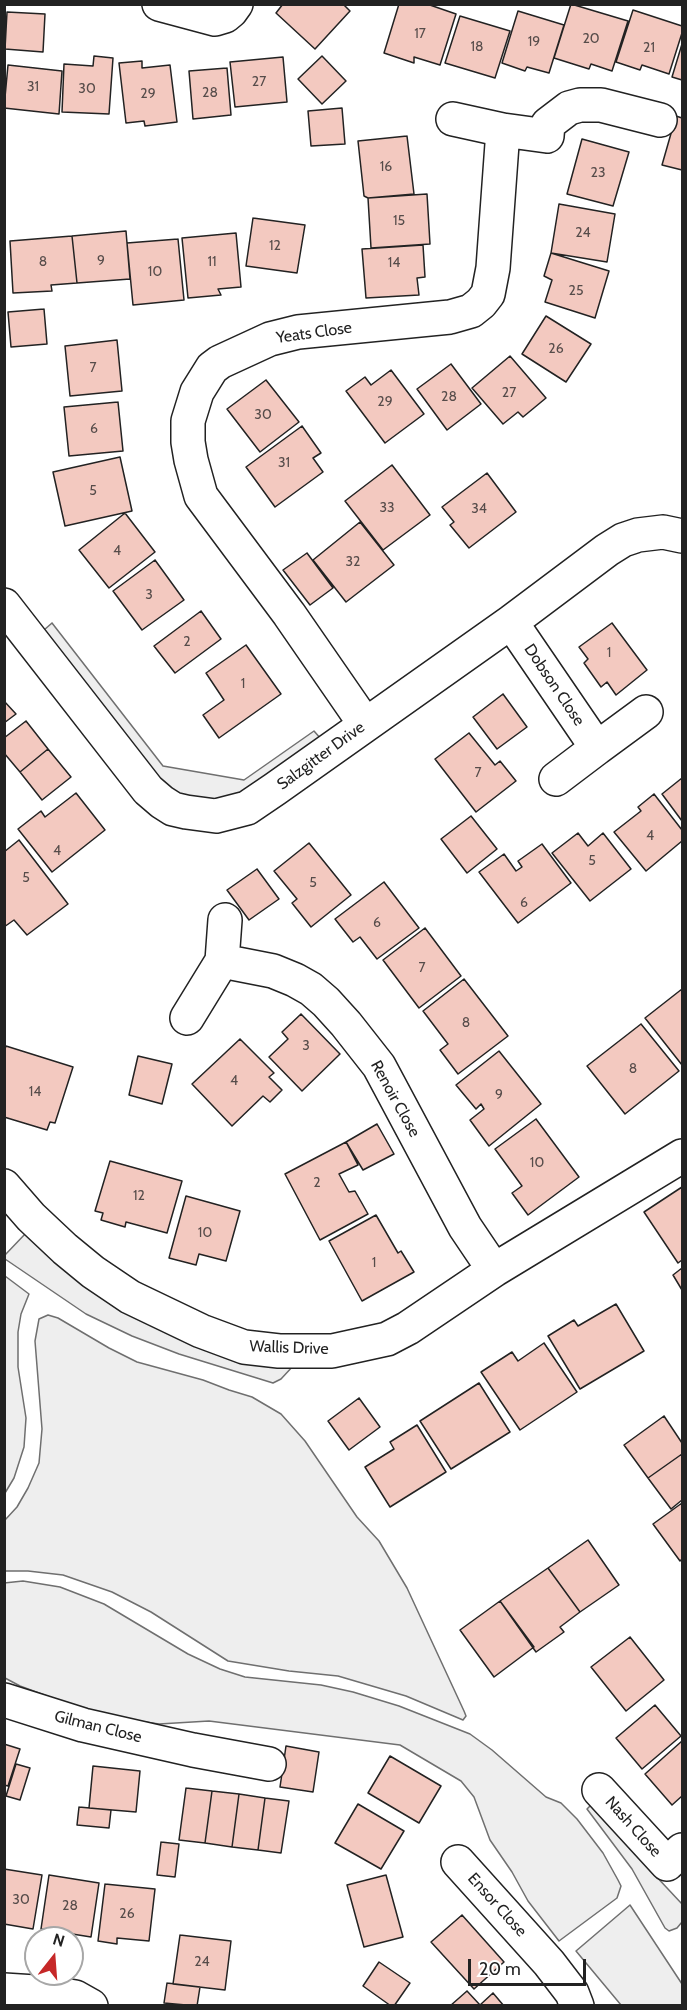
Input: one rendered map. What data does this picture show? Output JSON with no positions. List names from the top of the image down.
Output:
{
  "streets": {
    "street": [
      "Yeats Close",
      "Dobson Close",
      "Salzgitter Drive",
      "Renoir Close",
      "Wallis Drive",
      "Gilman Close",
      "Nash Close",
      "Ensor Close"
    ]
  },
  "crossings": [
    ["Yeats Close", "Salzgitter Drive"],
    ["Dobson Close", "Salzgitter Drive"],
    ["Renoir Close", "Wallis Drive"]
  ],
  "house_numbers": [
    "17",
    "20",
    "19",
    "18",
    "21",
    "27",
    "31",
    "30",
    "28",
    "29",
    "16",
    "23",
    "15",
    "24",
    "12",
    "9",
    "8",
    "11",
    "14",
    "10",
    "25",
    "26",
    "7",
    "27",
    "28",
    "29",
    "30",
    "6",
    "31",
    "5",
    "33",
    "34",
    "4",
    "32",
    "3",
    "2",
    "1",
    "1",
    "7",
    "4",
    "4",
    "5",
    "5",
    "5",
    "6",
    "6",
    "7",
    "8",
    "3",
    "8",
    "4",
    "14",
    "9",
    "10",
    "2",
    "12",
    "10",
    "1",
    "30",
    "28",
    "26",
    "24"
  ],
  "scale_bar": "20 m",
  "north": "top"
}
